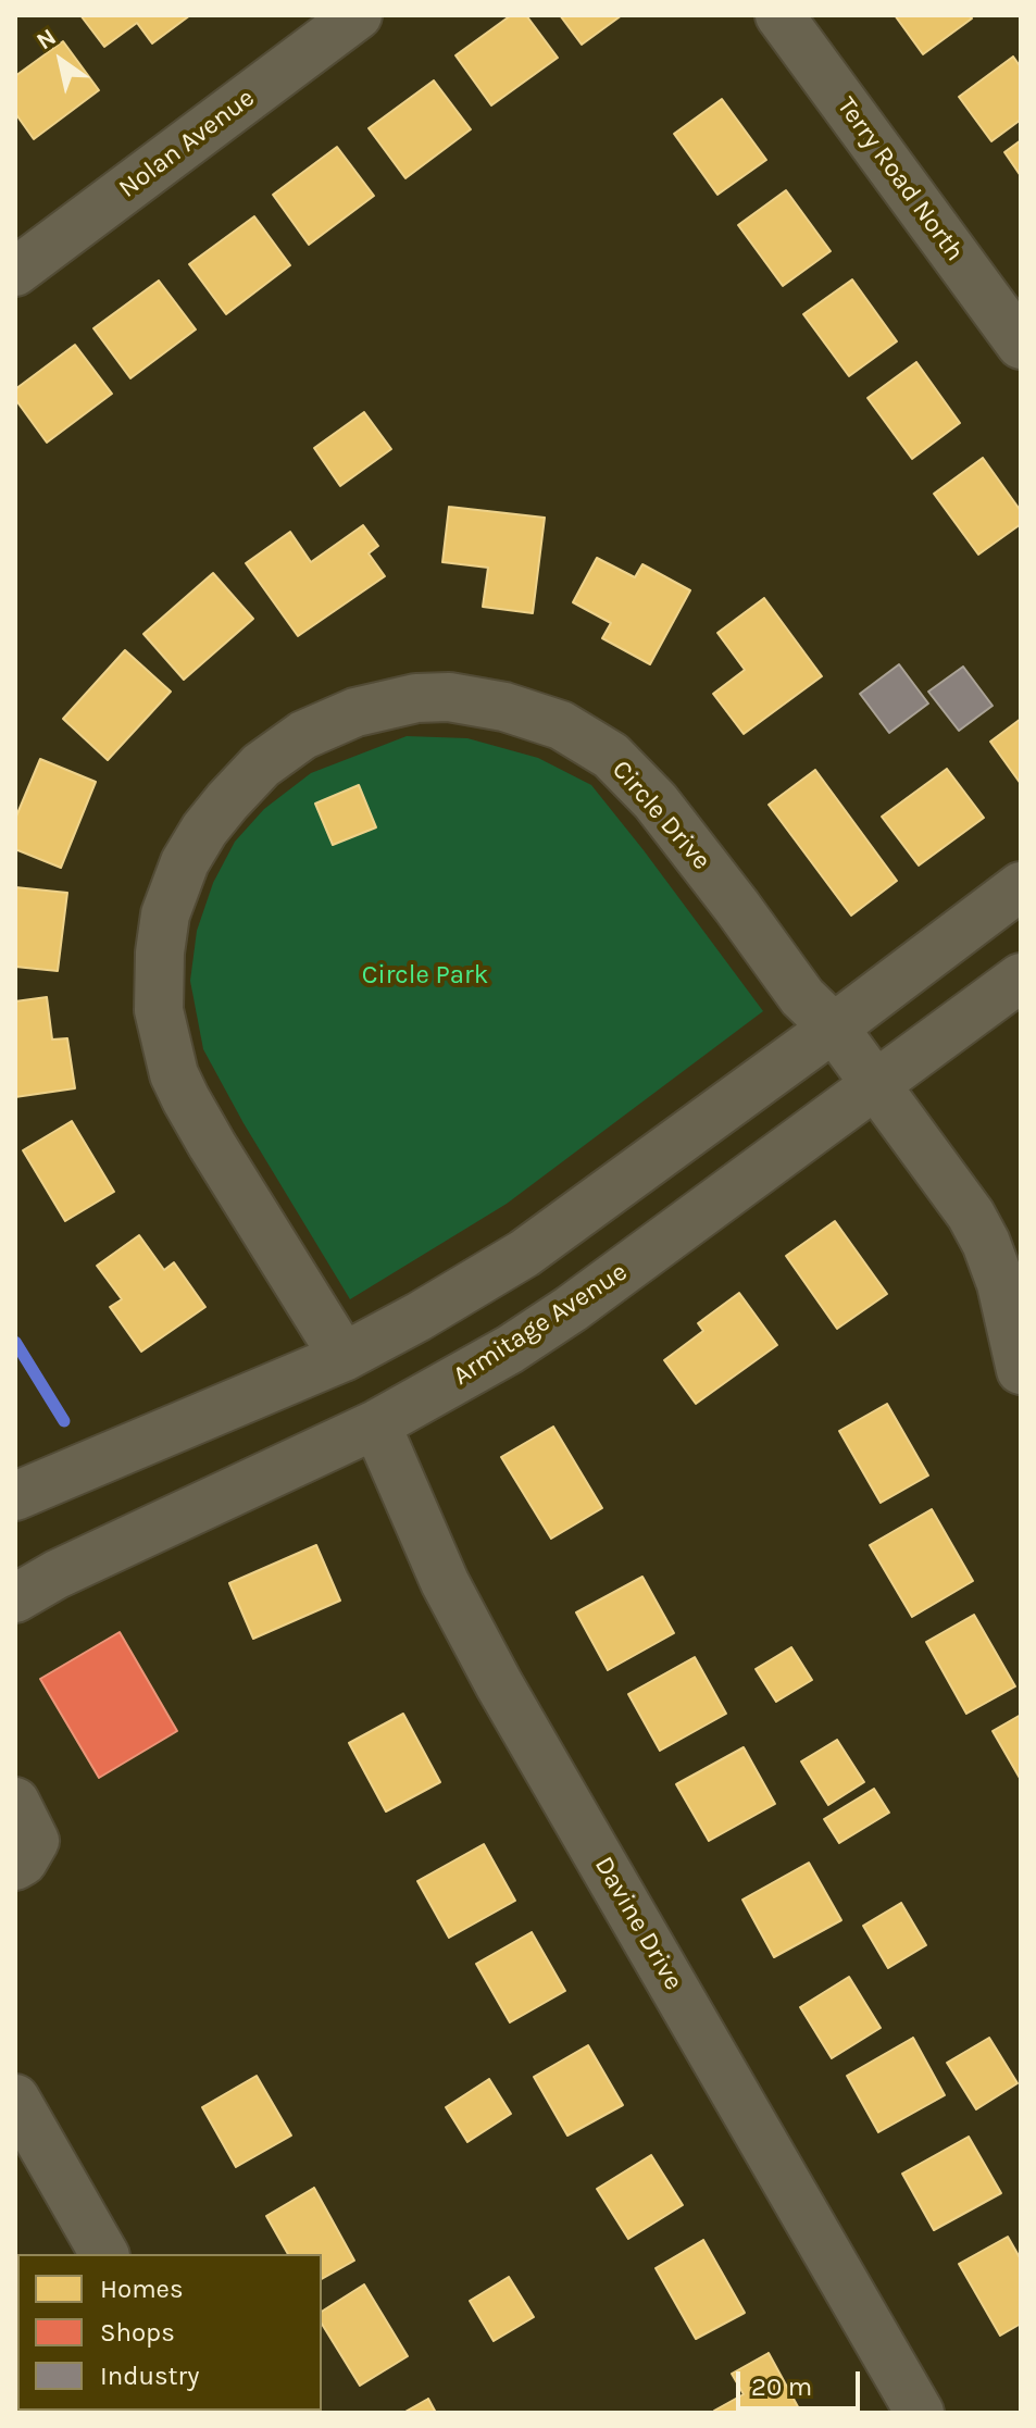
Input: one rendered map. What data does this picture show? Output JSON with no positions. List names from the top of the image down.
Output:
{
  "streets": {
    "street": [
      "Nolan Avenue",
      "Terry Road North",
      "Circle Drive",
      "Armitage Avenue",
      "Davine Drive"
    ]
  },
  "crossings": [
    ["Circle Drive", "Armitage Avenue"],
    ["Armitage Avenue", "Davine Drive"]
  ],
  "parks": ["Circle Park"],
  "legend": ["Homes", "Shops", "Industry"],
  "scale_bar": "20 m",
  "north": "top left"
}
